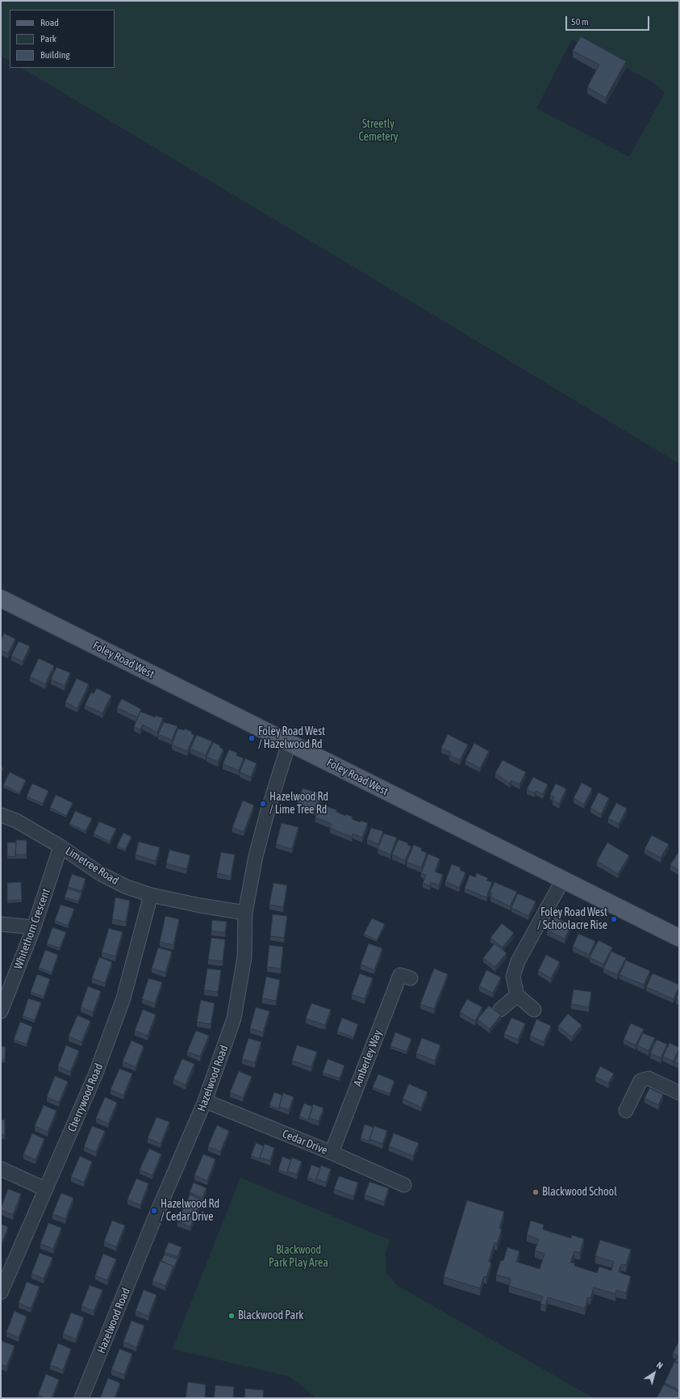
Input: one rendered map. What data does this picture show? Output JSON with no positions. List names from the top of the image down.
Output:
{
  "streets": {
    "main road": ["Foley Road West"],
    "street": [
      "Limetree Road",
      "Whitethorn Crescent",
      "Amberley Way",
      "Hazelwood Road",
      "Cherrywood Road",
      "Cedar Drive"
    ]
  },
  "crossings": [
    ["Foley Road West", "Hazelwood Road"],
    ["Limetree Road", "Whitethorn Crescent"],
    ["Limetree Road", "Hazelwood Road"],
    ["Limetree Road", "Cherrywood Road"],
    ["Amberley Way", "Cedar Drive"],
    ["Hazelwood Road", "Cedar Drive"]
  ],
  "parks": ["Streetly Cemetery", "Blackwood Park Play Area"],
  "places": [
    "Foley Road West / Hazelwood Rd",
    "Hazelwood Rd / Lime Tree Rd",
    "Foley Road West / Schoolacre Rise",
    "Blackwood School",
    "Hazelwood Rd / Cedar Drive",
    "Blackwood Park"
  ],
  "legend": ["Road", "Park", "Building"],
  "scale_bar": "50 m",
  "north": "top right"
}
